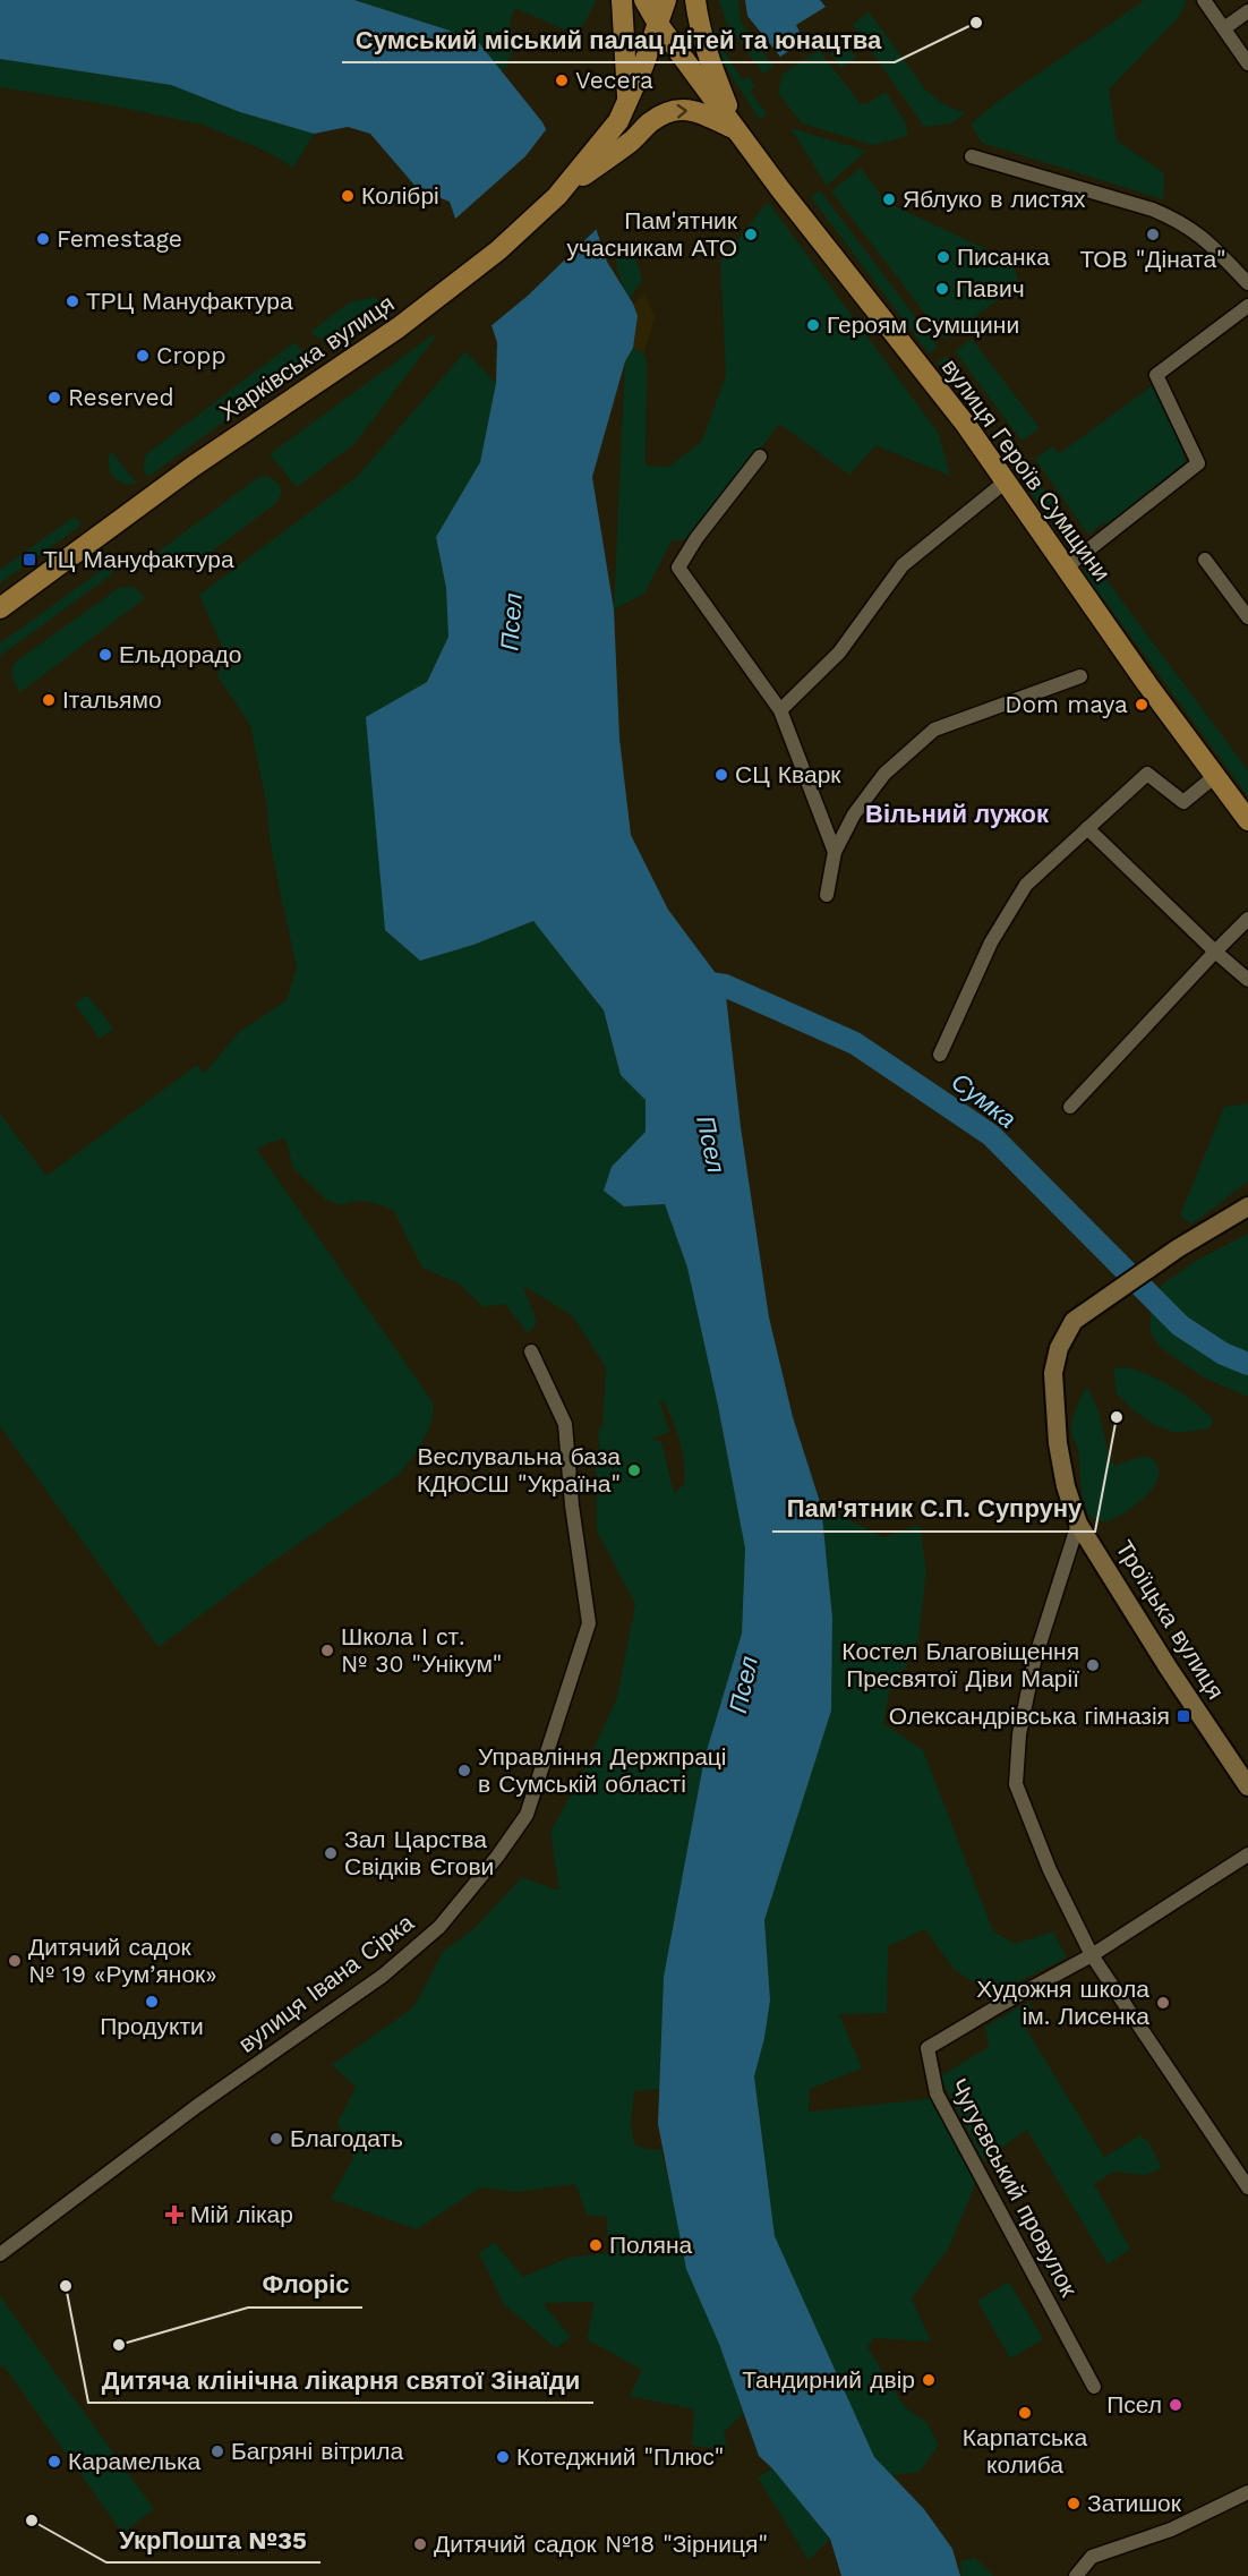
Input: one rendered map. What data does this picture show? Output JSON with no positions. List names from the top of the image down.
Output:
{
  "streets": {
    "main road": ["Харківська вулиця", "вулиця Героїв Сумщини", "Троїцька вулиця"],
    "street": ["вулиця Івана Сірка", "Чугуєвський провулок"]
  },
  "crossings": [
    ["Харківська вулиця", "вулиця Героїв Сумщини"]
  ],
  "districts": ["Вільний лужок"],
  "water": ["Псел", "Сумка"],
  "places": {
    "other": [
      "Сумський міський палац дітей та юнацтва",
      "Vecera",
      "Колібрі",
      "Яблуко в листях",
      "Пам'ятник учасникам АТО",
      "ТОВ \"Діната\"",
      "Femestage",
      "Писанка",
      "Павич",
      "ТРЦ Мануфактура",
      "Героям Сумщини",
      "Cropp",
      "Reserved",
      "Ельдорадо",
      "Італьямо",
      "Dom maya",
      "СЦ Кварк",
      "Пам'ятник С.П. Супруну",
      "Веслувальна база КДЮСШ \"Україна\"",
      "Школа І ст. № 30 \"Унікум\"",
      "Костел Благовіщення Пресвятої Діви Марії",
      "Управління Держпраці в Сумській області",
      "Зал Царства Свідків Єгови",
      "Дитячий садок № 19 «Рум’янок»",
      "Продукти",
      "Художня школа ім. Лисенка",
      "Благодать",
      "Поляна",
      "Дитяча клінічна лікарня святої Зінаїди",
      "Флоріс",
      "Тандирний двір",
      "Псел",
      "Карпатська колиба",
      "Багряні вітрила",
      "Котеджний \"Плюс\"",
      "Карамелька",
      "Затишок",
      "УкрПошта №35",
      "Дитячий садок №18 \"Зірниця\""
    ],
    "transit": ["ТЦ Мануфактура", "Олександрівська гімназія"],
    "health": ["Мій лікар"]
  }
}
